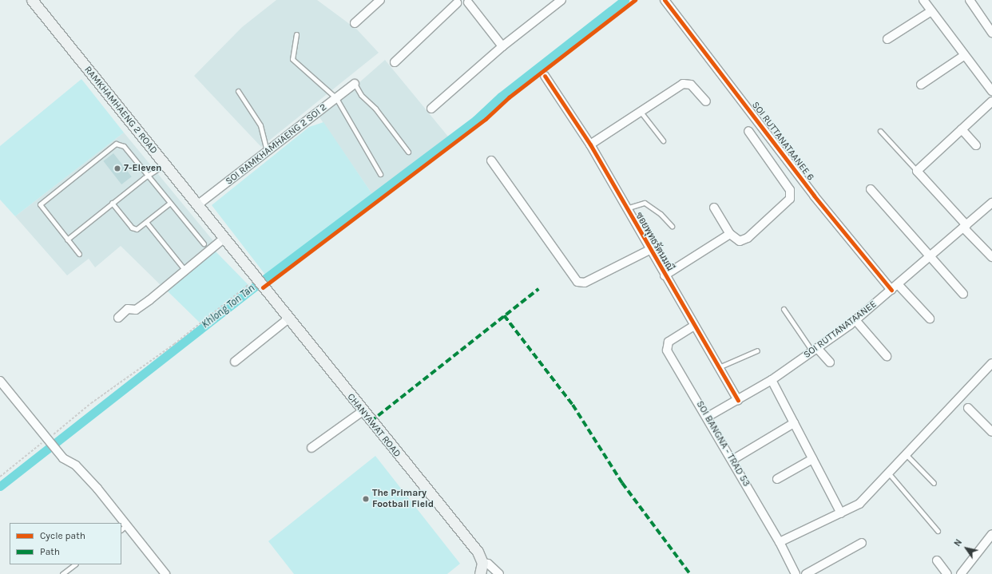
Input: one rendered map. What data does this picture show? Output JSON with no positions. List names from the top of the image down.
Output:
{
  "streets": {
    "main road": ["RAMKHAMHAENG 2 ROAD", "CHANYAWAT ROAD"],
    "street": [
      "SOI RUTTANATAANEE 6",
      "SOI RAMKHAMHAENG 2 SOI 2",
      "ซอยพุทธรัตนมณี",
      "SOI RUTTANATAANEE",
      "SOI BANGNA - TRAD 53"
    ]
  },
  "crossings": [
    ["RAMKHAMHAENG 2 ROAD", "SOI RAMKHAMHAENG 2 SOI 2"],
    ["RAMKHAMHAENG 2 ROAD", "CHANYAWAT ROAD"],
    ["SOI RUTTANATAANEE 6", "SOI RUTTANATAANEE"],
    ["ซอยพุทธรัตนมณี", "SOI RUTTANATAANEE"],
    ["ซอยพุทธรัตนมณี", "SOI BANGNA - TRAD 53"],
    ["SOI RUTTANATAANEE", "SOI BANGNA - TRAD 53"]
  ],
  "water": ["Khlong Ton Tan"],
  "places": ["7-Eleven", "The Primary Football Field"],
  "legend": ["Cycle path", "Path"],
  "north": "top left"
}
